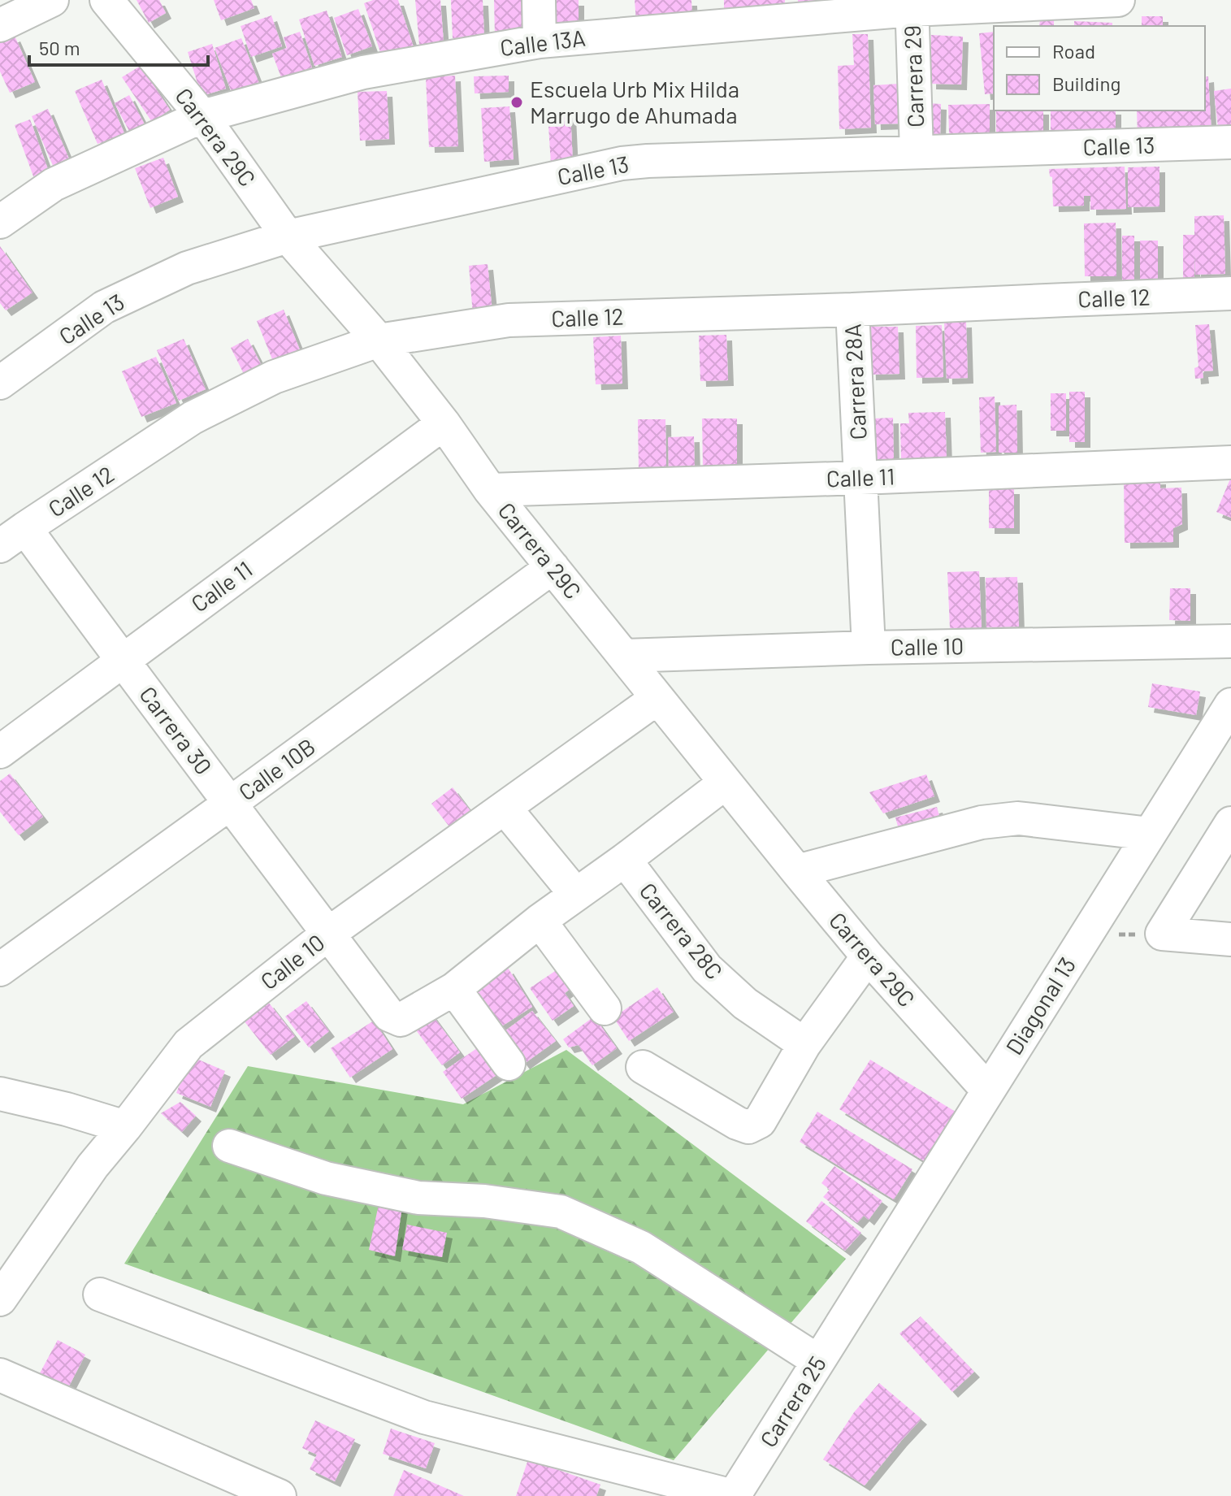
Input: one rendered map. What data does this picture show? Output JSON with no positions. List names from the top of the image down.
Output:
{
  "streets": {
    "street": [
      "Calle 13A",
      "Carrera 29",
      "Carrera 29C",
      "Calle 13",
      "Calle 12",
      "Carrera 28A",
      "Calle 11",
      "Calle 10",
      "Carrera 30",
      "Calle 10B",
      "Carrera 28C",
      "Diagonal 13",
      "Carrera 25"
    ]
  },
  "crossings": [
    ["Calle 13A", "Carrera 29"],
    ["Calle 13A", "Carrera 29C"],
    ["Carrera 29", "Calle 13"],
    ["Carrera 29C", "Calle 13"],
    ["Carrera 29C", "Calle 12"],
    ["Carrera 29C", "Calle 11"],
    ["Carrera 29C", "Calle 10"],
    ["Carrera 29C", "Calle 10B"],
    ["Carrera 29C", "Diagonal 13"],
    ["Calle 12", "Carrera 28A"],
    ["Calle 12", "Carrera 30"],
    ["Carrera 28A", "Calle 11"],
    ["Carrera 28A", "Calle 10"],
    ["Calle 11", "Carrera 30"],
    ["Calle 10", "Carrera 30"],
    ["Carrera 30", "Calle 10B"],
    ["Diagonal 13", "Carrera 25"]
  ],
  "places": ["Escuela Urb Mix Hilda Marrugo de Ahumada"],
  "legend": ["Road", "Building"],
  "scale_bar": "50 m"
}
